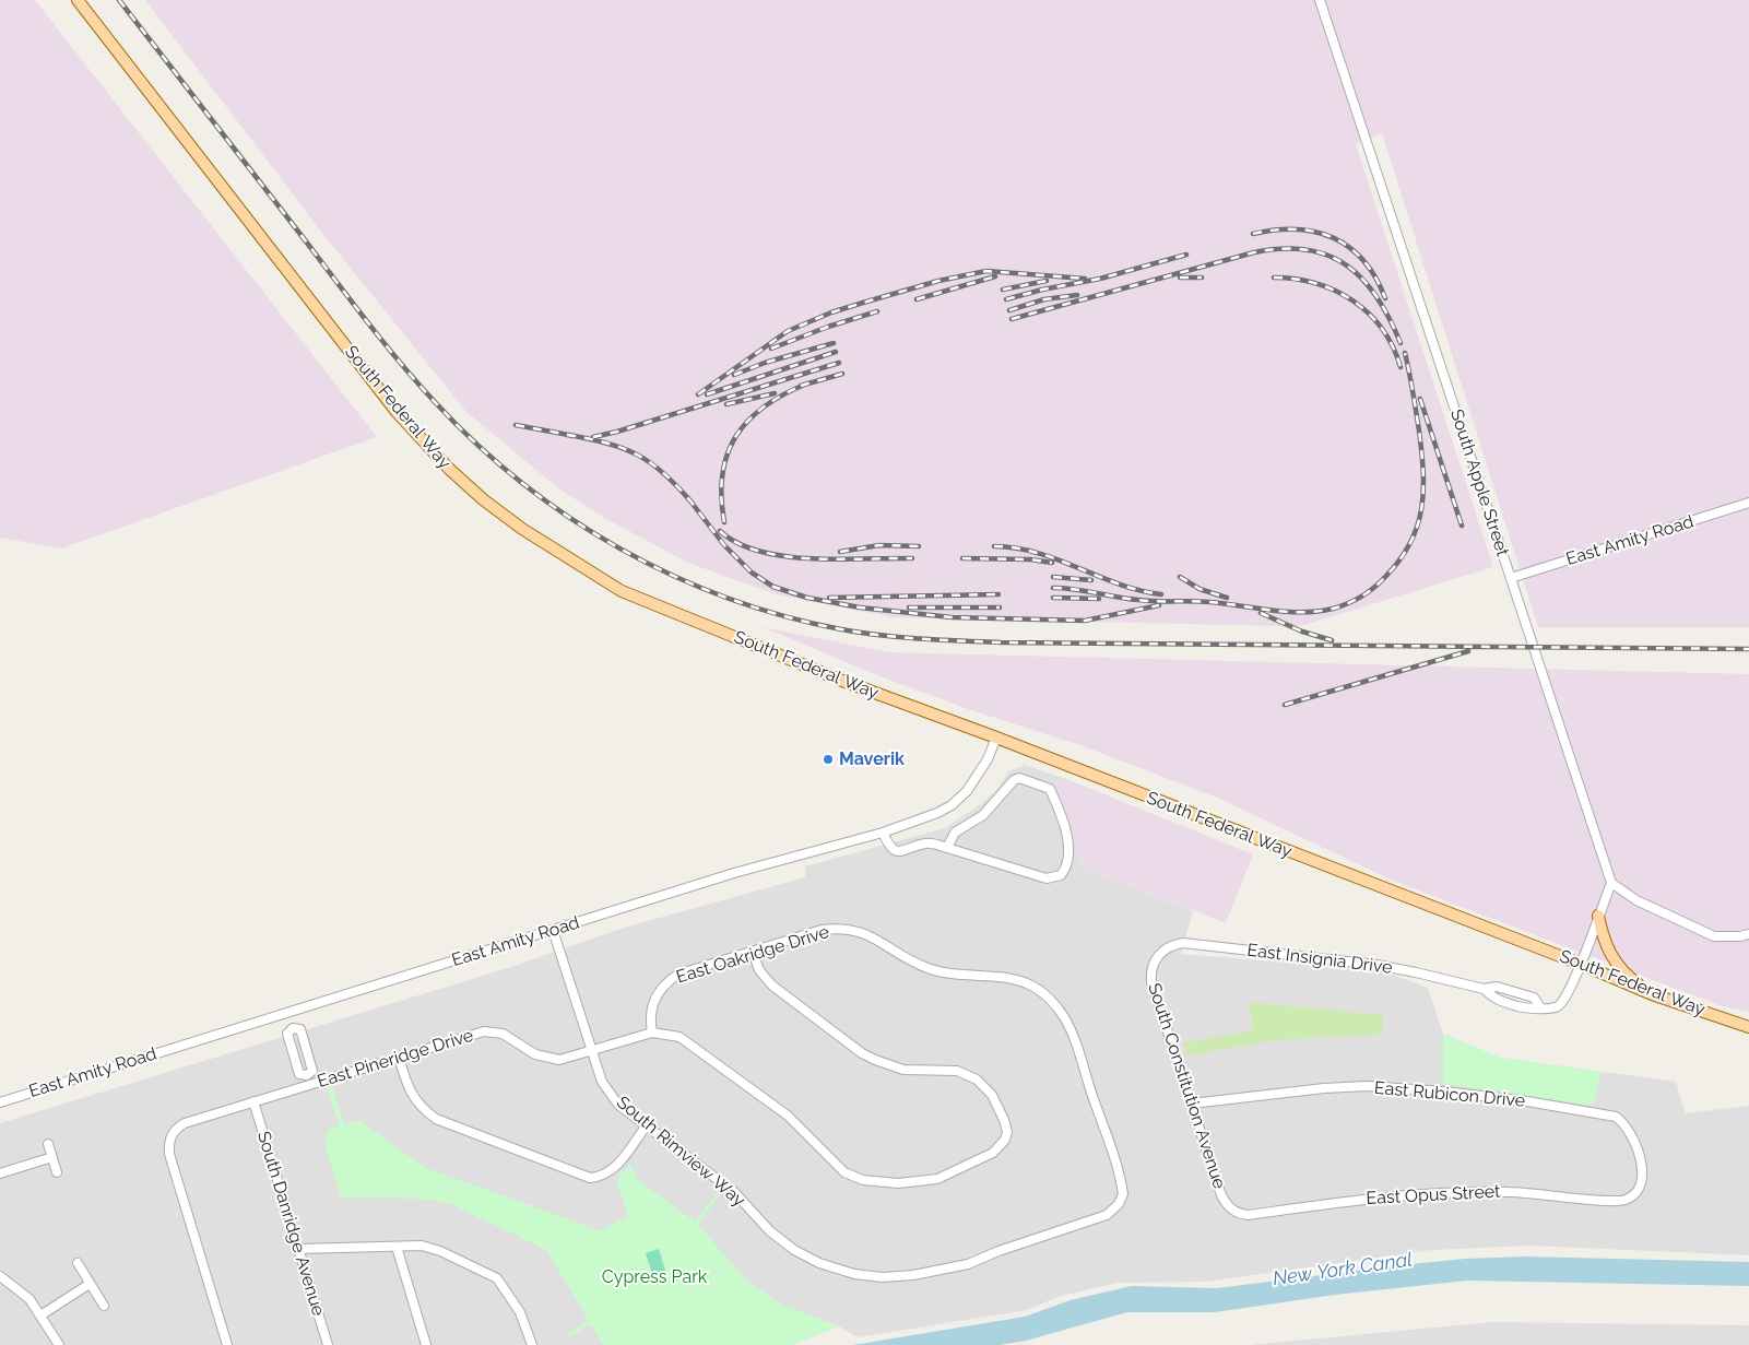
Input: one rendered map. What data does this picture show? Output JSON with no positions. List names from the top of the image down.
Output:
{
  "streets": {
    "main road": ["South Federal Way"],
    "street": [
      "South Apple Street",
      "East Amity Road",
      "East Oakridge Drive",
      "East Insignia Drive",
      "East Pineridge Drive",
      "South Constitution Avenue",
      "East Rubicon Drive",
      "South Rimview Way",
      "East Opus Street",
      "South Danridge Avenue"
    ]
  },
  "crossings": [
    ["South Federal Way", "East Amity Road"],
    ["South Federal Way", "East Insignia Drive"],
    ["South Apple Street", "East Amity Road"],
    ["East Amity Road", "South Rimview Way"],
    ["East Oakridge Drive", "East Pineridge Drive"],
    ["East Oakridge Drive", "South Rimview Way"],
    ["East Insignia Drive", "South Constitution Avenue"],
    ["East Pineridge Drive", "South Rimview Way"],
    ["East Pineridge Drive", "South Danridge Avenue"],
    ["South Constitution Avenue", "East Rubicon Drive"],
    ["South Constitution Avenue", "East Opus Street"],
    ["East Rubicon Drive", "East Opus Street"]
  ],
  "water": ["New York Canal"],
  "parks": ["Cypress Park"],
  "places": ["Maverik"]
}
